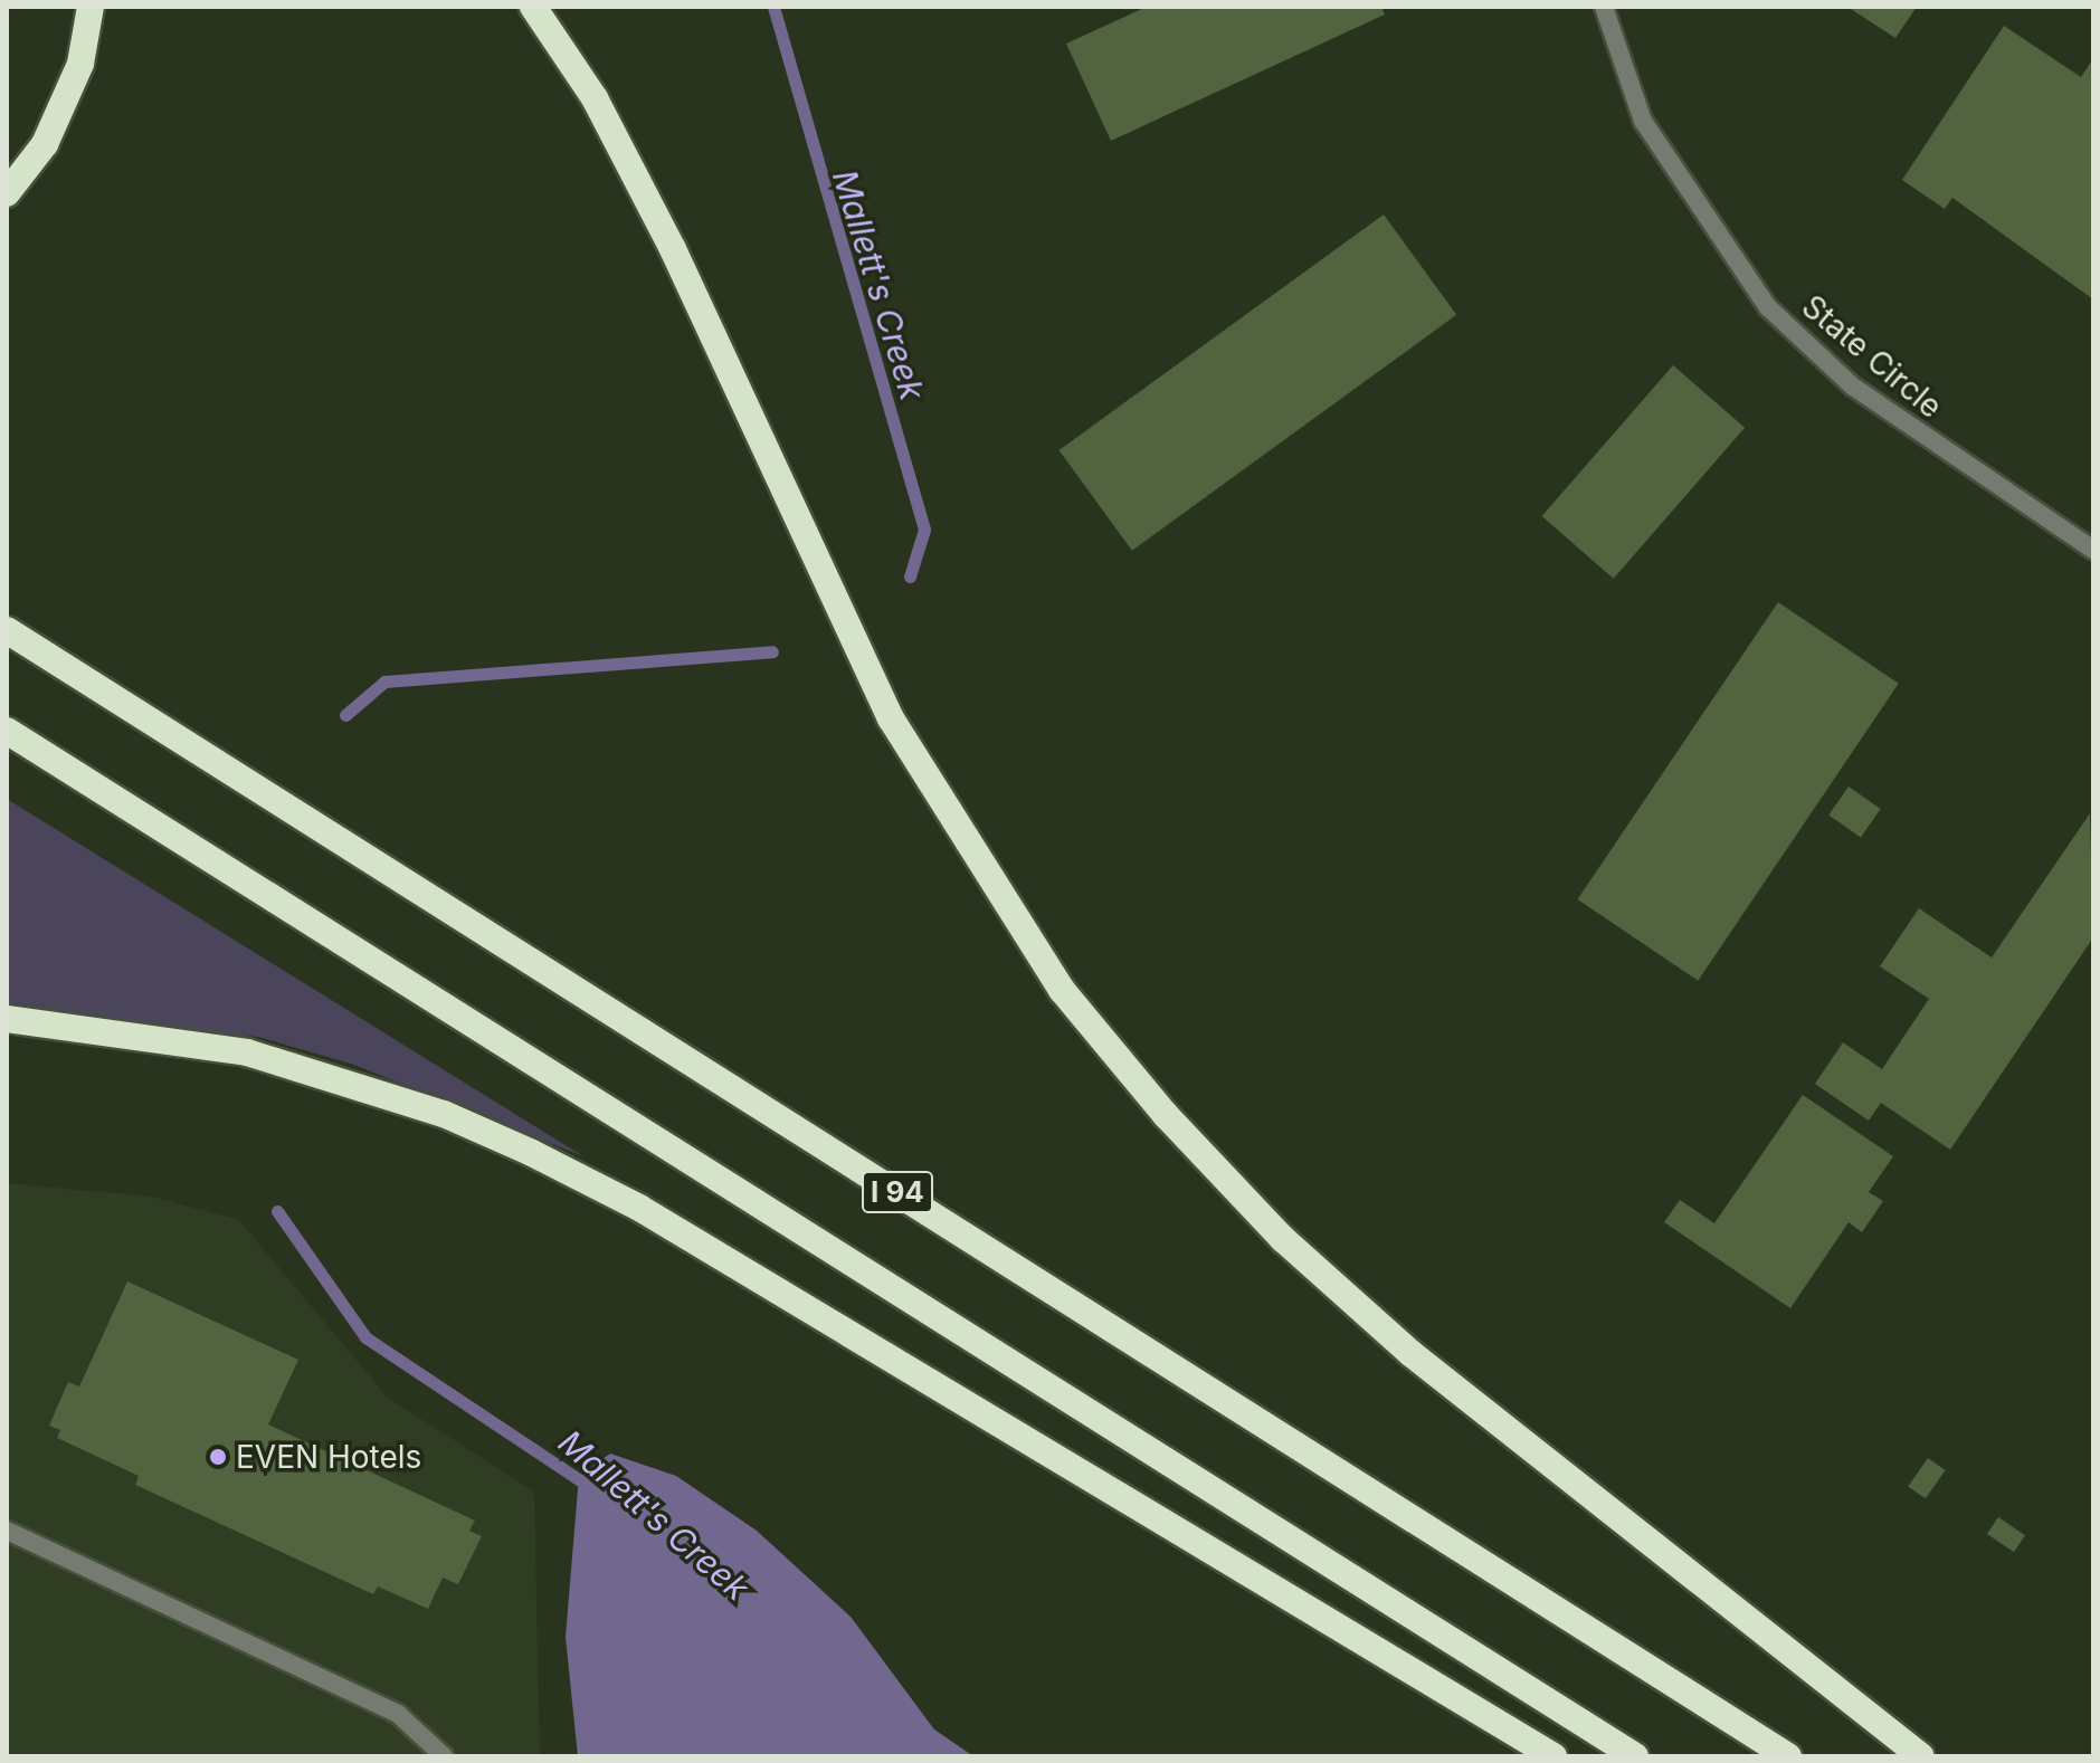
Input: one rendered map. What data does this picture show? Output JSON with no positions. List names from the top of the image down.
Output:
{
  "streets": {
    "highway": ["I 94"],
    "street": ["State Circle"]
  },
  "water": ["Mallett's Creek"],
  "places": ["EVEN Hotels"]
}
